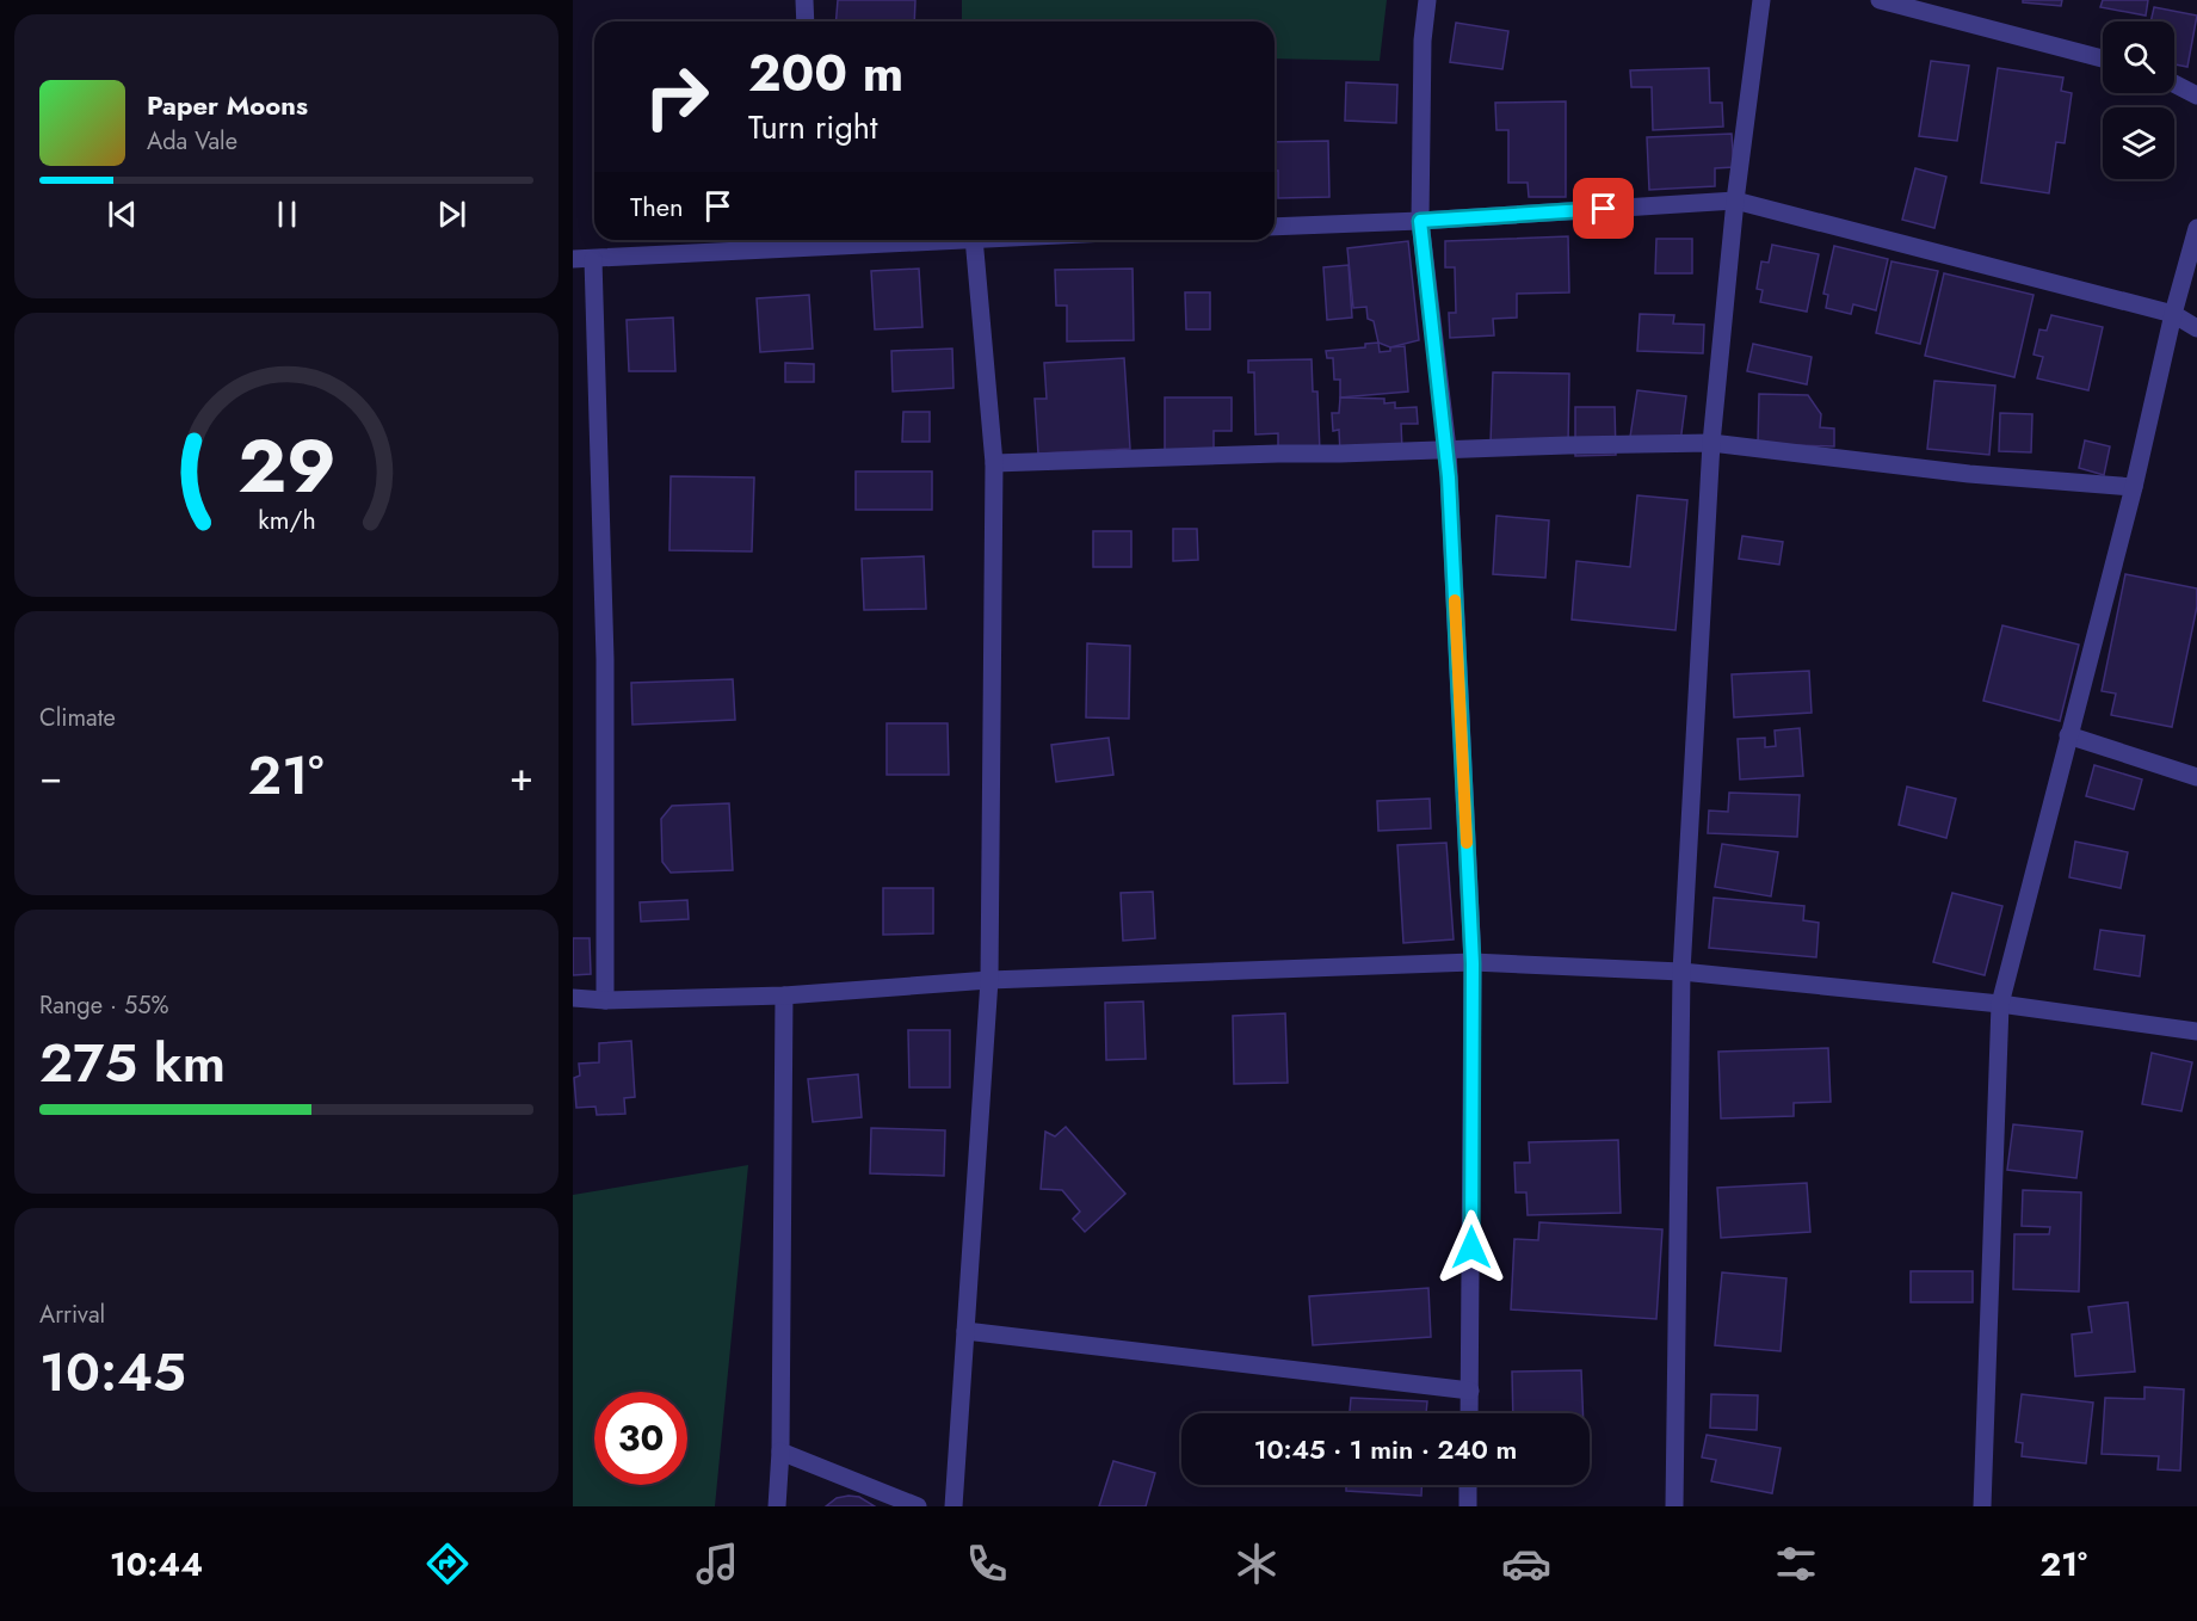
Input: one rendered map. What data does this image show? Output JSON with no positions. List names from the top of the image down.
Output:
{
  "page": {
    "turn": ["200 m", "Turn right"],
    "song": ["Paper Moons", "Ada Vale"],
    "then": "Then",
    "tile": [
      "Climate",
      ["Range · 55%", "275 km"],
      ["Arrival", "10:45"]
    ],
    "heat": ["−", "21°", "+"],
    "limit": "30",
    "trip": "10:45 · 1 min · 240 m",
    "tabs": ["10:44", "21°"],
    "gauge": ["29", "km/h"]
  }
}
